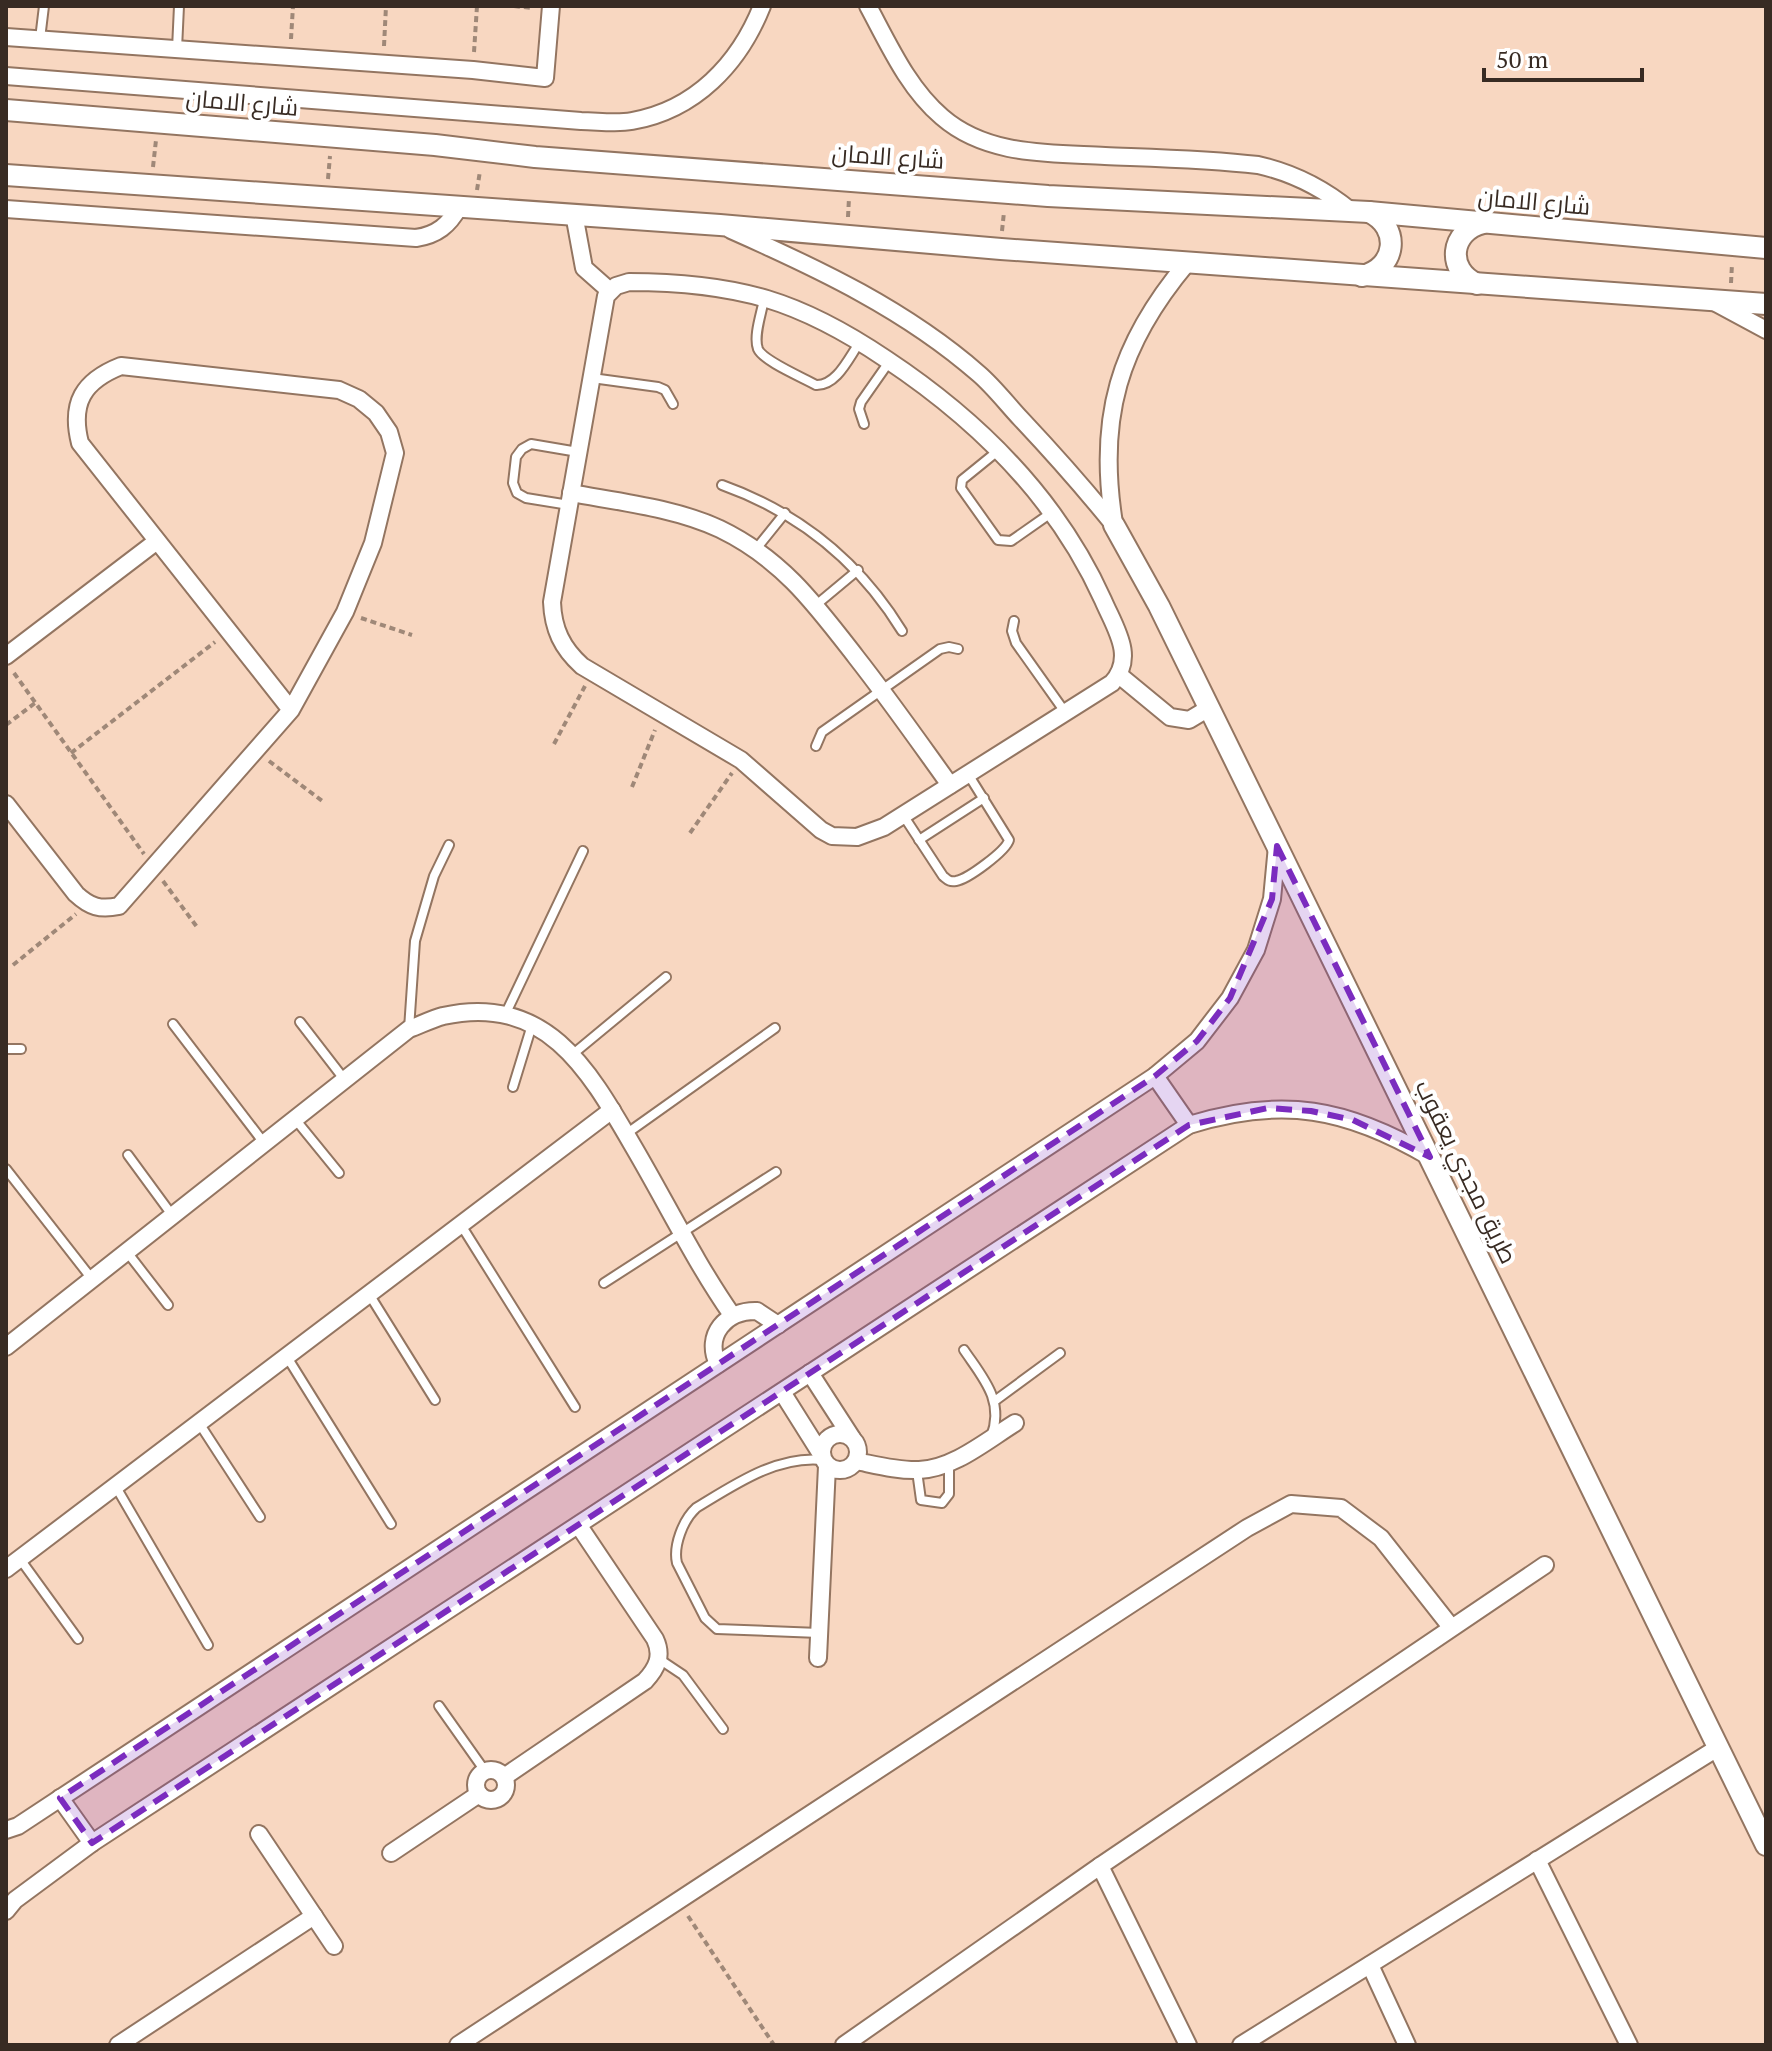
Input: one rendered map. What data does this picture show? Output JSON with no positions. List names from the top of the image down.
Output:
{
  "streets": {
    "street": ["شارع الامان", "طريق مجدي يعقوب"]
  },
  "scale_bar": "50 m"
}
